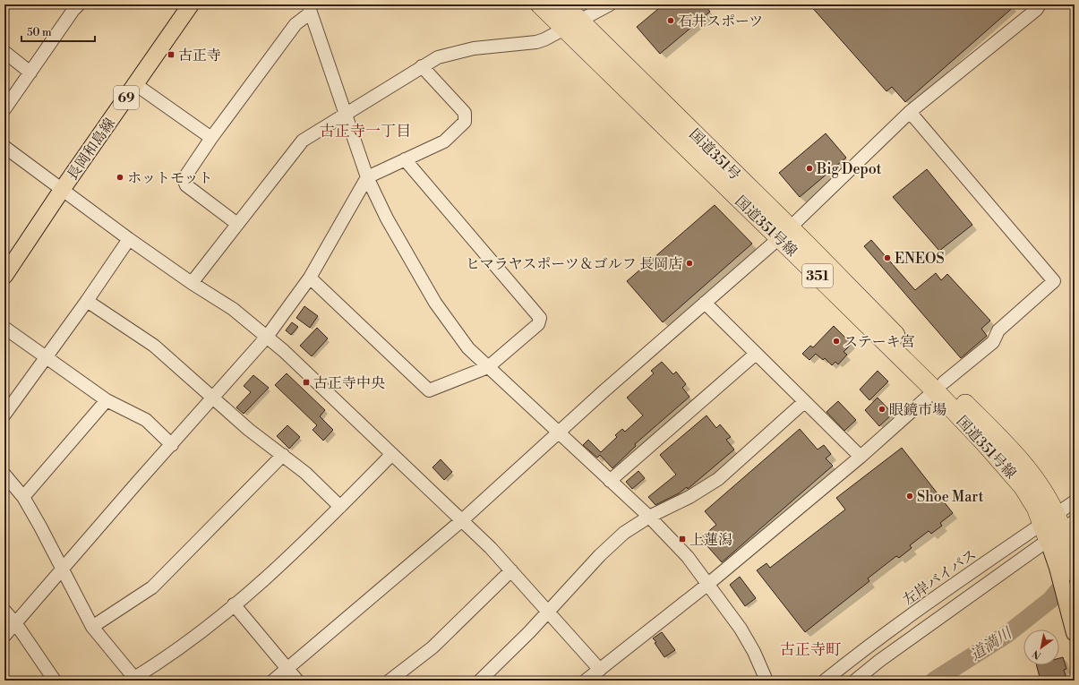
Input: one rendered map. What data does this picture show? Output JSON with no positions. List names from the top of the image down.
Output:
{
  "streets": {
    "highway": ["国道351号", "351"],
    "main road": ["69", "長岡和島線"],
    "street": ["左岸バイパス"]
  },
  "crossings": [
    ["国道351号", "351"],
    ["国道351号", "左岸バイパス"]
  ],
  "districts": ["古正寺一丁目", "古正寺町"],
  "water": ["道満川"],
  "places": {
    "other": [
      "石井スポーツ",
      "Big Depot",
      "ホットモット",
      "ENEOS",
      "ヒマラヤスポーツ＆ゴルフ 長岡店",
      "ステーキ宮",
      "眼鏡市場",
      "Shoe Mart"
    ],
    "transit": ["古正寺", "古正寺中央", "上蓮潟"]
  },
  "scale_bar": "50 m",
  "north": "bottom left"
}
